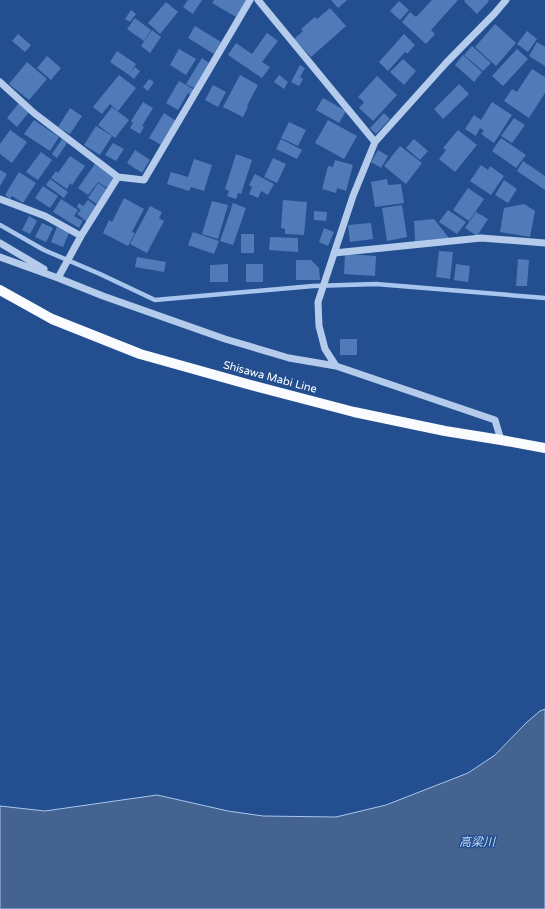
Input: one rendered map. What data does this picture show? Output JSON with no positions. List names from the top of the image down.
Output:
{
  "streets": {
    "main road": ["Shisawa Mabi Line"]
  },
  "water": ["高梁川"]
}
